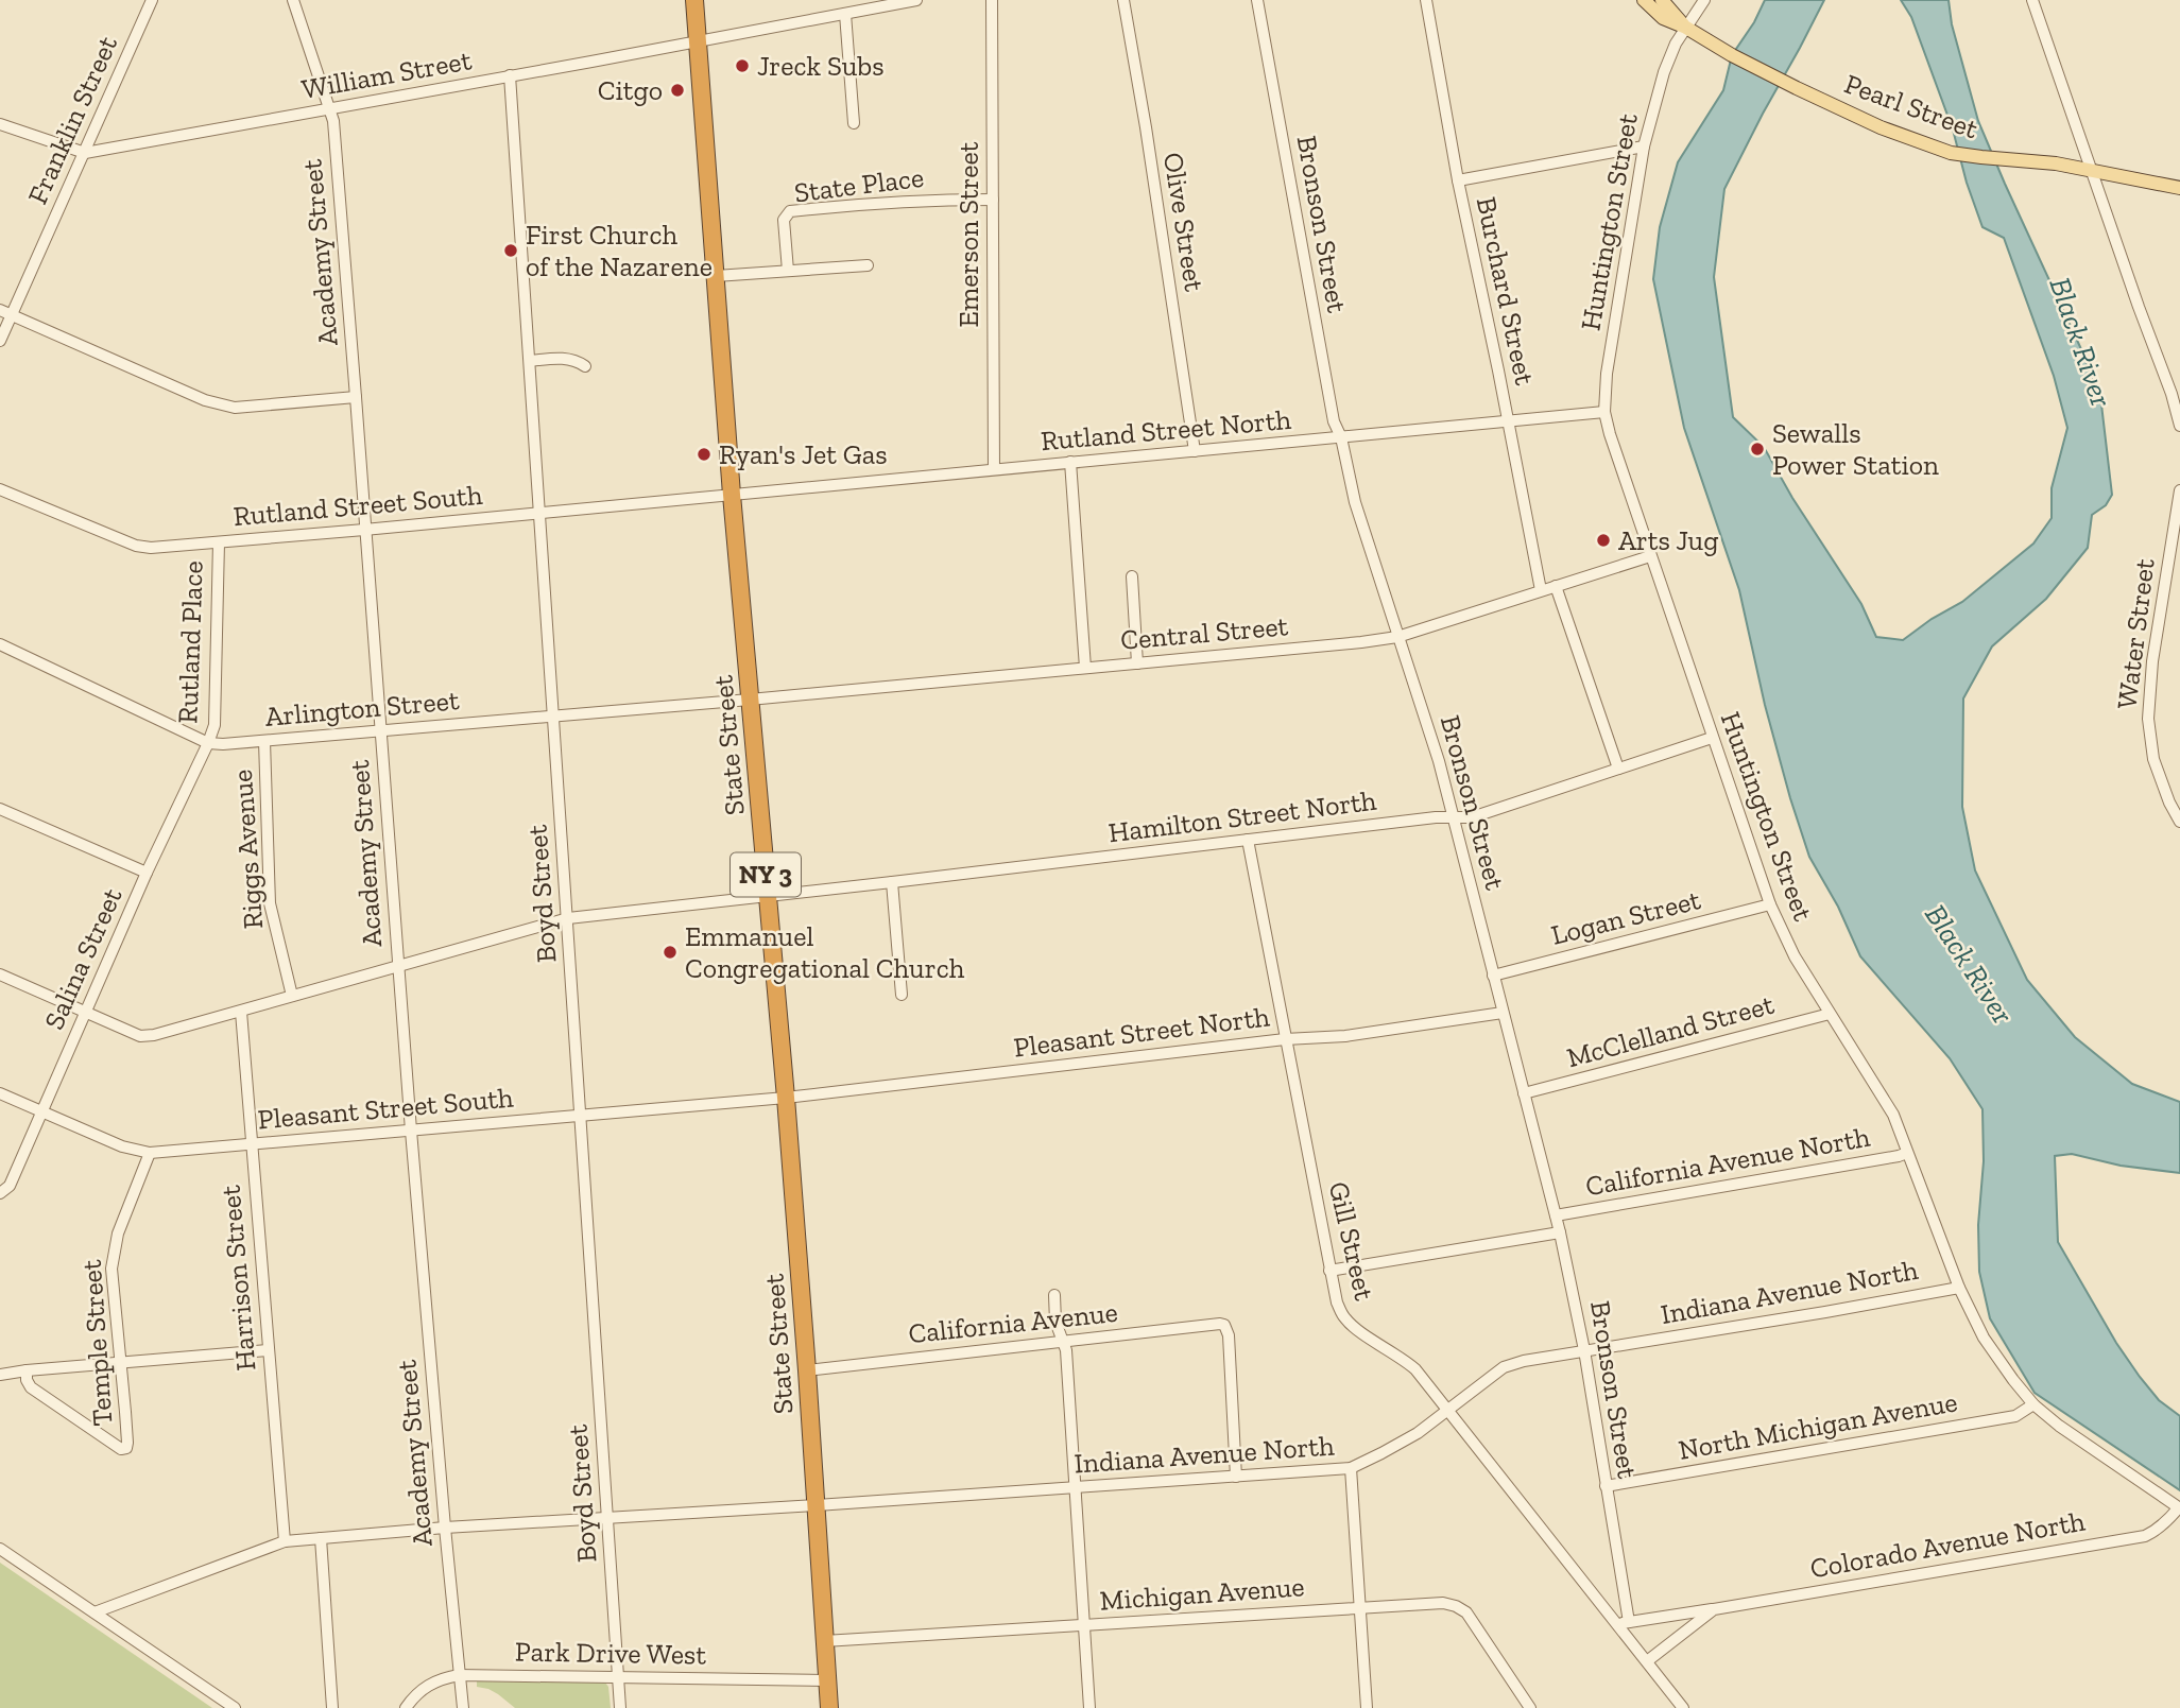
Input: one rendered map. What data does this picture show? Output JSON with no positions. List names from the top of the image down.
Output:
{
  "streets": {
    "highway": ["State Street", "NY 3"],
    "main road": ["Pearl Street"],
    "street": [
      "William Street",
      "Franklin Street",
      "State Place",
      "Olive Street",
      "Huntington Street",
      "Bronson Street",
      "Emerson Street",
      "Academy Street",
      "Burchard Street",
      "Rutland Street North",
      "Rutland Street South",
      "Central Street",
      "Water Street",
      "Rutland Place",
      "Arlington Street",
      "Hamilton Street North",
      "Riggs Avenue",
      "Boyd Street",
      "Logan Street",
      "Salina Street",
      "McClelland Street",
      "Pleasant Street North",
      "Pleasant Street South",
      "California Avenue North",
      "Gill Street",
      "Harrison Street",
      "Indiana Avenue North",
      "California Avenue",
      "Temple Street",
      "North Michigan Avenue",
      "Colorado Avenue North",
      "Michigan Avenue",
      "Park Drive West"
    ]
  },
  "crossings": [
    ["William Street", "Franklin Street"],
    ["William Street", "Academy Street"],
    ["William Street", "State Street"],
    ["William Street", "Boyd Street"],
    ["Pearl Street", "Huntington Street"],
    ["State Place", "Emerson Street"],
    ["Olive Street", "Rutland Street North"],
    ["Huntington Street", "Rutland Street North"],
    ["Huntington Street", "Central Street"],
    ["Huntington Street", "Hamilton Street North"],
    ["Huntington Street", "Logan Street"],
    ["Huntington Street", "McClelland Street"],
    ["Huntington Street", "California Avenue North"],
    ["Huntington Street", "Indiana Avenue North"],
    ["Huntington Street", "North Michigan Avenue"],
    ["Huntington Street", "Colorado Avenue North"],
    ["Bronson Street", "Rutland Street North"],
    ["Bronson Street", "Central Street"],
    ["Bronson Street", "Hamilton Street North"],
    ["Bronson Street", "Logan Street"],
    ["Bronson Street", "McClelland Street"],
    ["Bronson Street", "Pleasant Street North"],
    ["Bronson Street", "California Avenue North"],
    ["Bronson Street", "Indiana Avenue North"],
    ["Bronson Street", "North Michigan Avenue"],
    ["Bronson Street", "Colorado Avenue North"],
    ["Emerson Street", "Rutland Street North"],
    ["Academy Street", "Rutland Street South"],
    ["Academy Street", "Arlington Street"],
    ["Academy Street", "Hamilton Street North"],
    ["Academy Street", "Pleasant Street South"],
    ["Academy Street", "Indiana Avenue North"],
    ["Academy Street", "Park Drive West"],
    ["Burchard Street", "Rutland Street North"],
    ["Burchard Street", "Central Street"],
    ["Rutland Street North", "Rutland Street South"],
    ["Rutland Street North", "State Street"],
    ["Rutland Street South", "Rutland Place"],
    ["Rutland Street South", "State Street"],
    ["Rutland Street South", "Boyd Street"],
    ["Central Street", "Arlington Street"],
    ["Central Street", "State Street"],
    ["Rutland Place", "Arlington Street"],
    ["Rutland Place", "Salina Street"],
    ["Arlington Street", "State Street"],
    ["Arlington Street", "Riggs Avenue"],
    ["Arlington Street", "Boyd Street"],
    ["Arlington Street", "Salina Street"],
    ["State Street", "Hamilton Street North"],
    ["State Street", "Pleasant Street North"],
    ["State Street", "Pleasant Street South"],
    ["State Street", "Indiana Avenue North"],
    ["State Street", "California Avenue"],
    ["State Street", "Michigan Avenue"],
    ["State Street", "Park Drive West"],
    ["Hamilton Street North", "Riggs Avenue"],
    ["Hamilton Street North", "Boyd Street"],
    ["Hamilton Street North", "Salina Street"],
    ["Hamilton Street North", "Gill Street"],
    ["Hamilton Street North", "Harrison Street"],
    ["Boyd Street", "Pleasant Street South"],
    ["Boyd Street", "Indiana Avenue North"],
    ["Boyd Street", "Park Drive West"],
    ["Salina Street", "Pleasant Street South"],
    ["Pleasant Street North", "Pleasant Street South"],
    ["Pleasant Street North", "Gill Street"],
    ["Pleasant Street South", "Harrison Street"],
    ["Pleasant Street South", "Temple Street"],
    ["California Avenue North", "Gill Street"],
    ["Gill Street", "Indiana Avenue North"],
    ["Gill Street", "Colorado Avenue North"],
    ["Harrison Street", "Indiana Avenue North"],
    ["Indiana Avenue North", "California Avenue"]
  ],
  "water": ["Black River"],
  "places": [
    "Jreck Subs",
    "Citgo",
    "First Church of the Nazarene",
    "Sewalls Power Station",
    "Ryan's Jet Gas",
    "Arts Jug",
    "Emmanuel Congregational Church"
  ]
}
